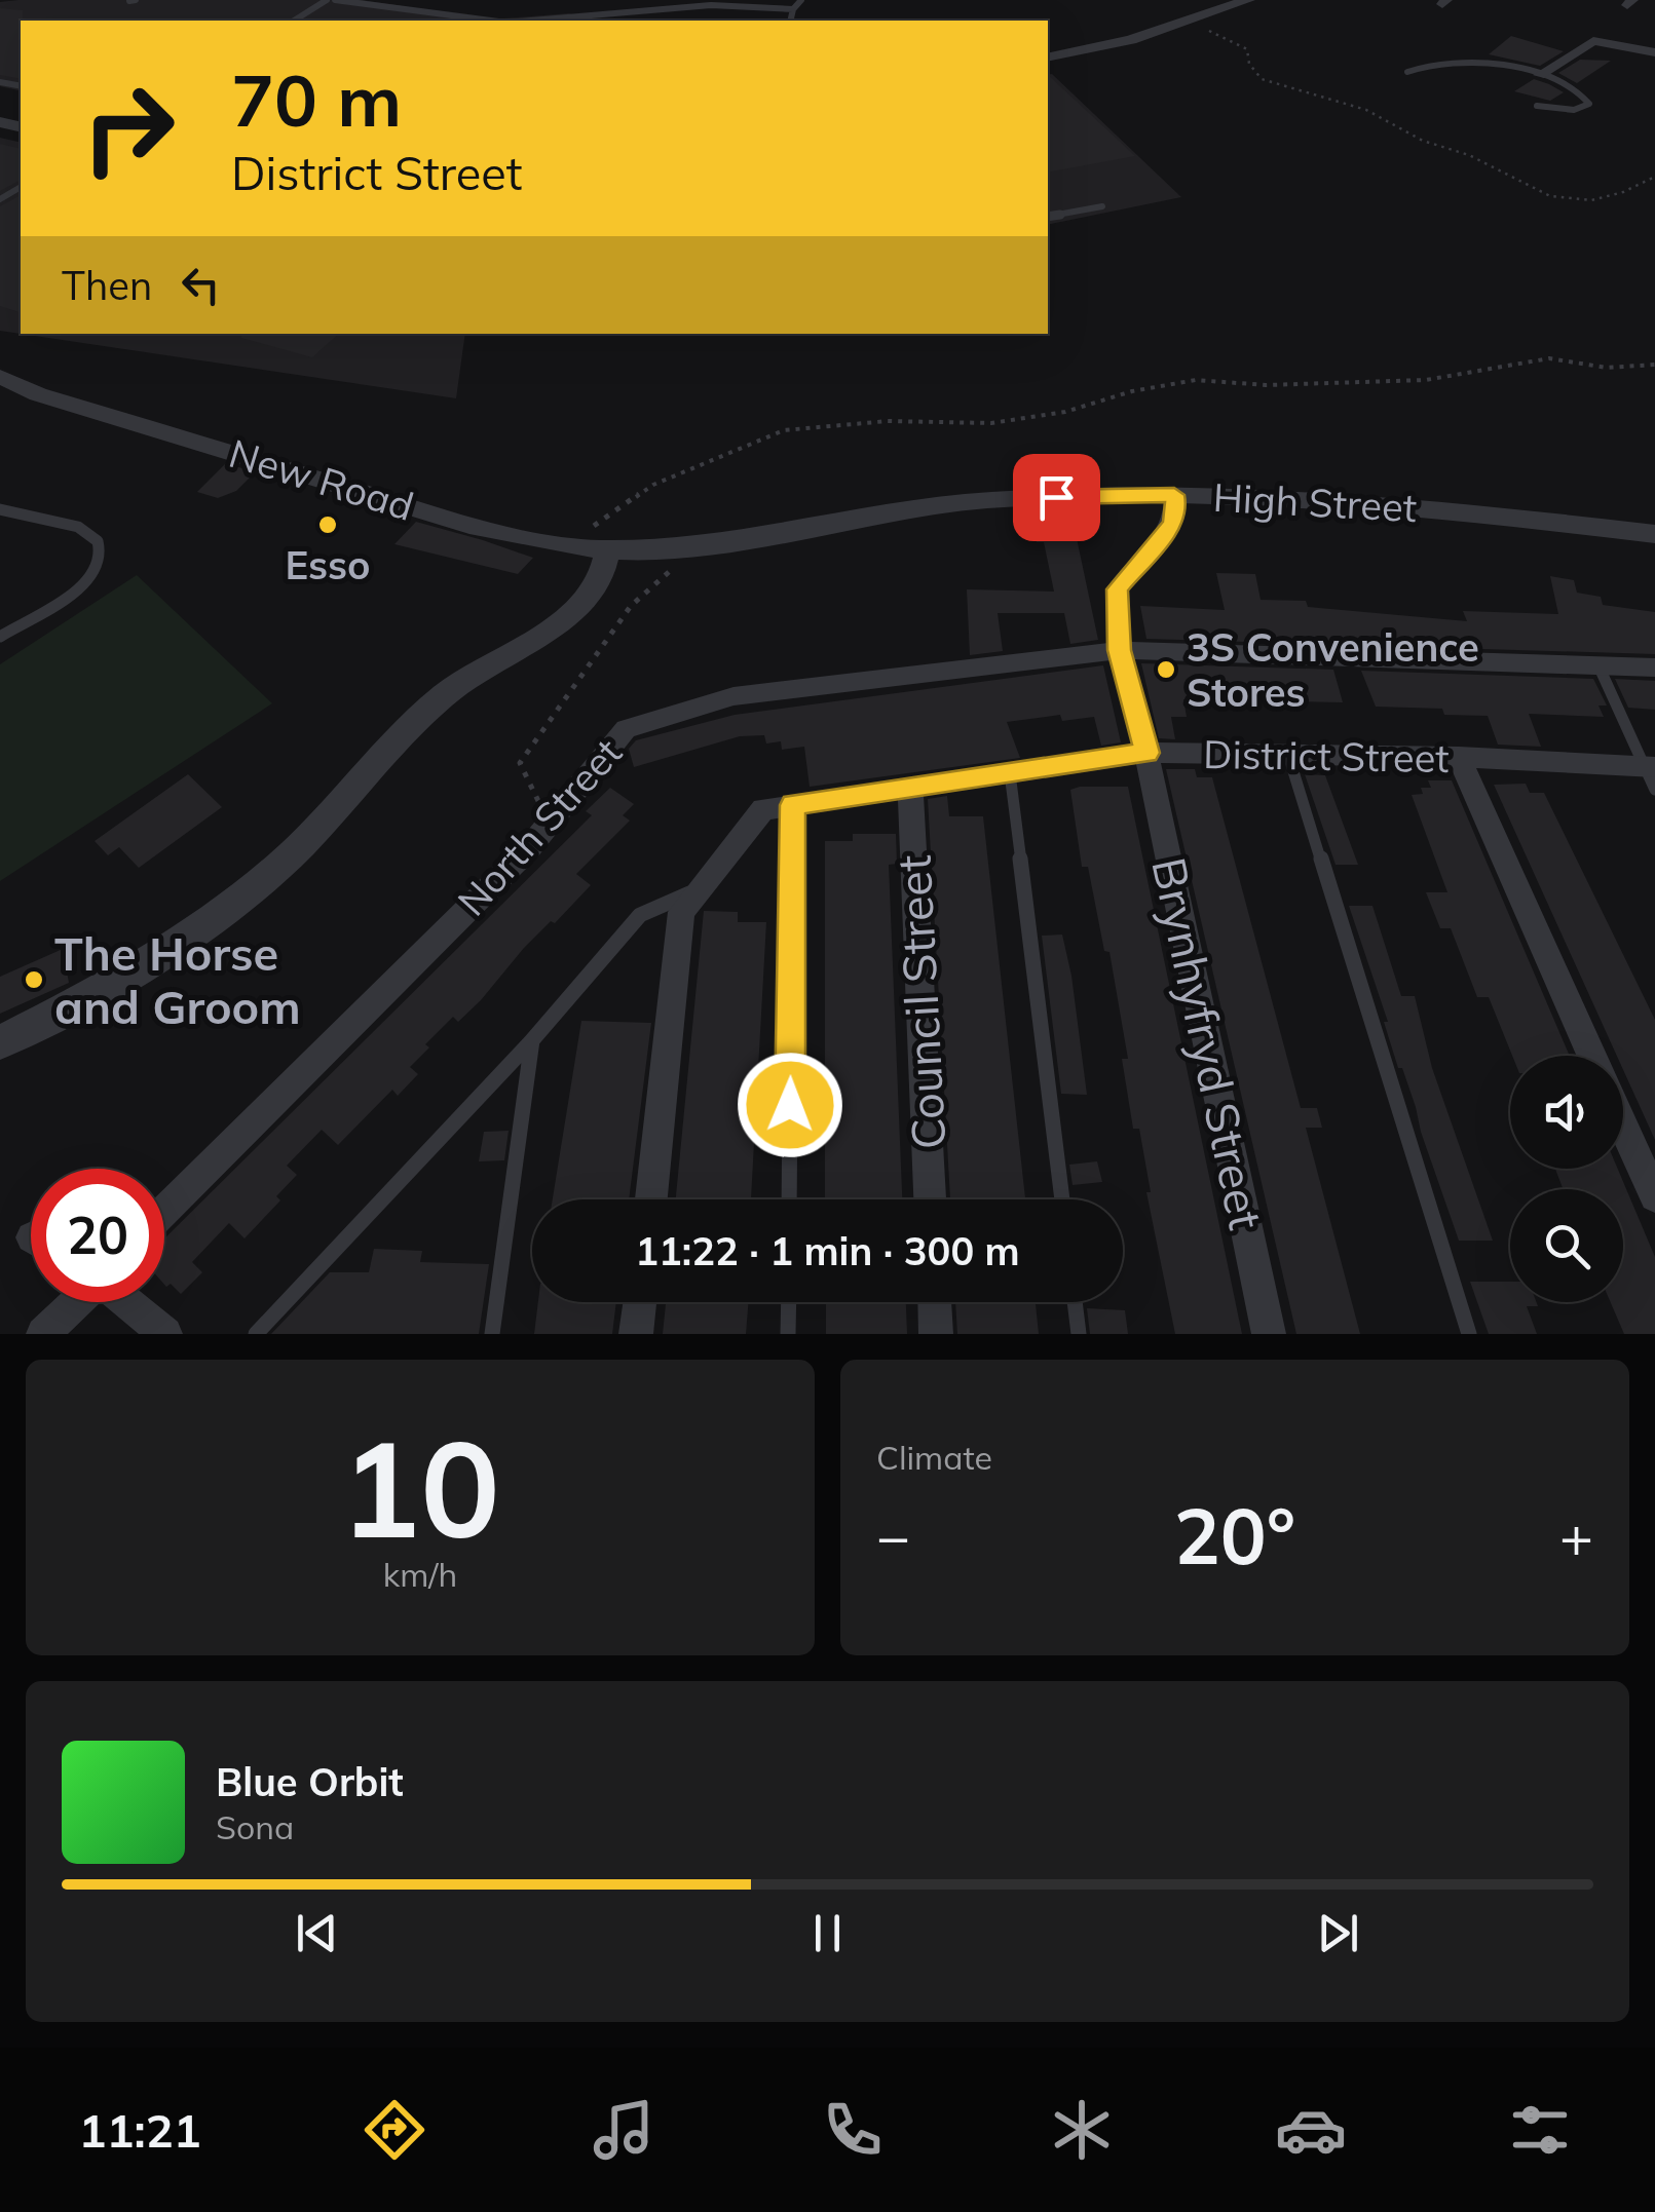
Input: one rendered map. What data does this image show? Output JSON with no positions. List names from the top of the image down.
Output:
{
  "streets": {
    "street": [
      "New Road",
      "High Street",
      "District Street",
      "North Street",
      "Council Street",
      "Brynhyfryd Street"
    ]
  },
  "crossings": [
    ["New Road", "High Street"],
    ["High Street", "Brynhyfryd Street"],
    ["District Street", "Council Street"],
    ["District Street", "Brynhyfryd Street"],
    ["North Street", "Brynhyfryd Street"]
  ],
  "places": ["Esso", "3S Convenience Stores", "The Horse and Groom"],
  "page": {
    "turn": ["70 m", "District Street"],
    "then": "Then",
    "limit": "20",
    "trip": "11:22 · 1 min · 300 m",
    "tile": [
      ["10", "km/h"],
      "Climate"
    ],
    "heat": ["−", "20°", "+"],
    "song": ["Blue Orbit", "Sona"],
    "tabs": "11:21"
  }
}
